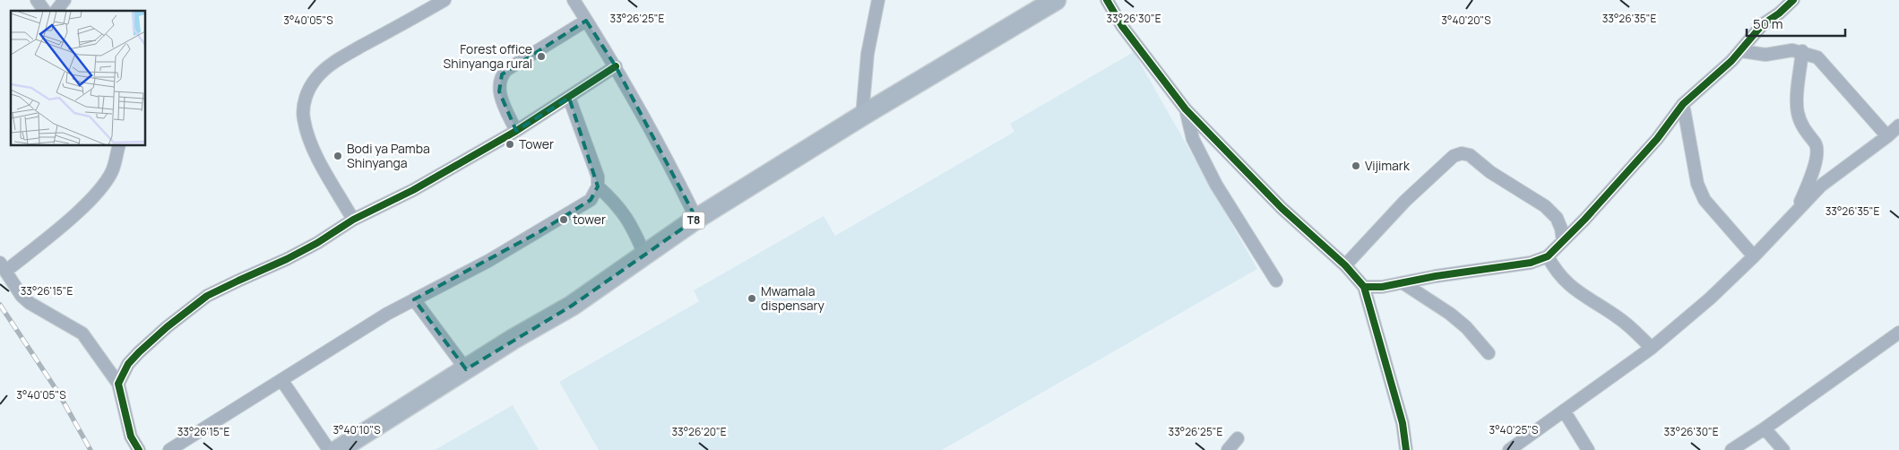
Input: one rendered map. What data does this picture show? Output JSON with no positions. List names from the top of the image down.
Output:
{
  "streets": {
    "highway": ["T8"]
  },
  "places": [
    "Forest office Shinyanga rural",
    "Tower",
    "Bodi ya Pamba Shinyanga",
    "Vijimark",
    "tower",
    "Mwamala dispensary"
  ],
  "scale_bar": "50 m",
  "coordinates": [
    "33°26'35\"E",
    "33°26'25\"E",
    "33°26'30\"E",
    "3°40'05\"S",
    "3°40'20\"S",
    "33°26'15\"E",
    "3°40'10\"S",
    "3°40'25\"S",
    "33°26'20\"E"
  ]
}
